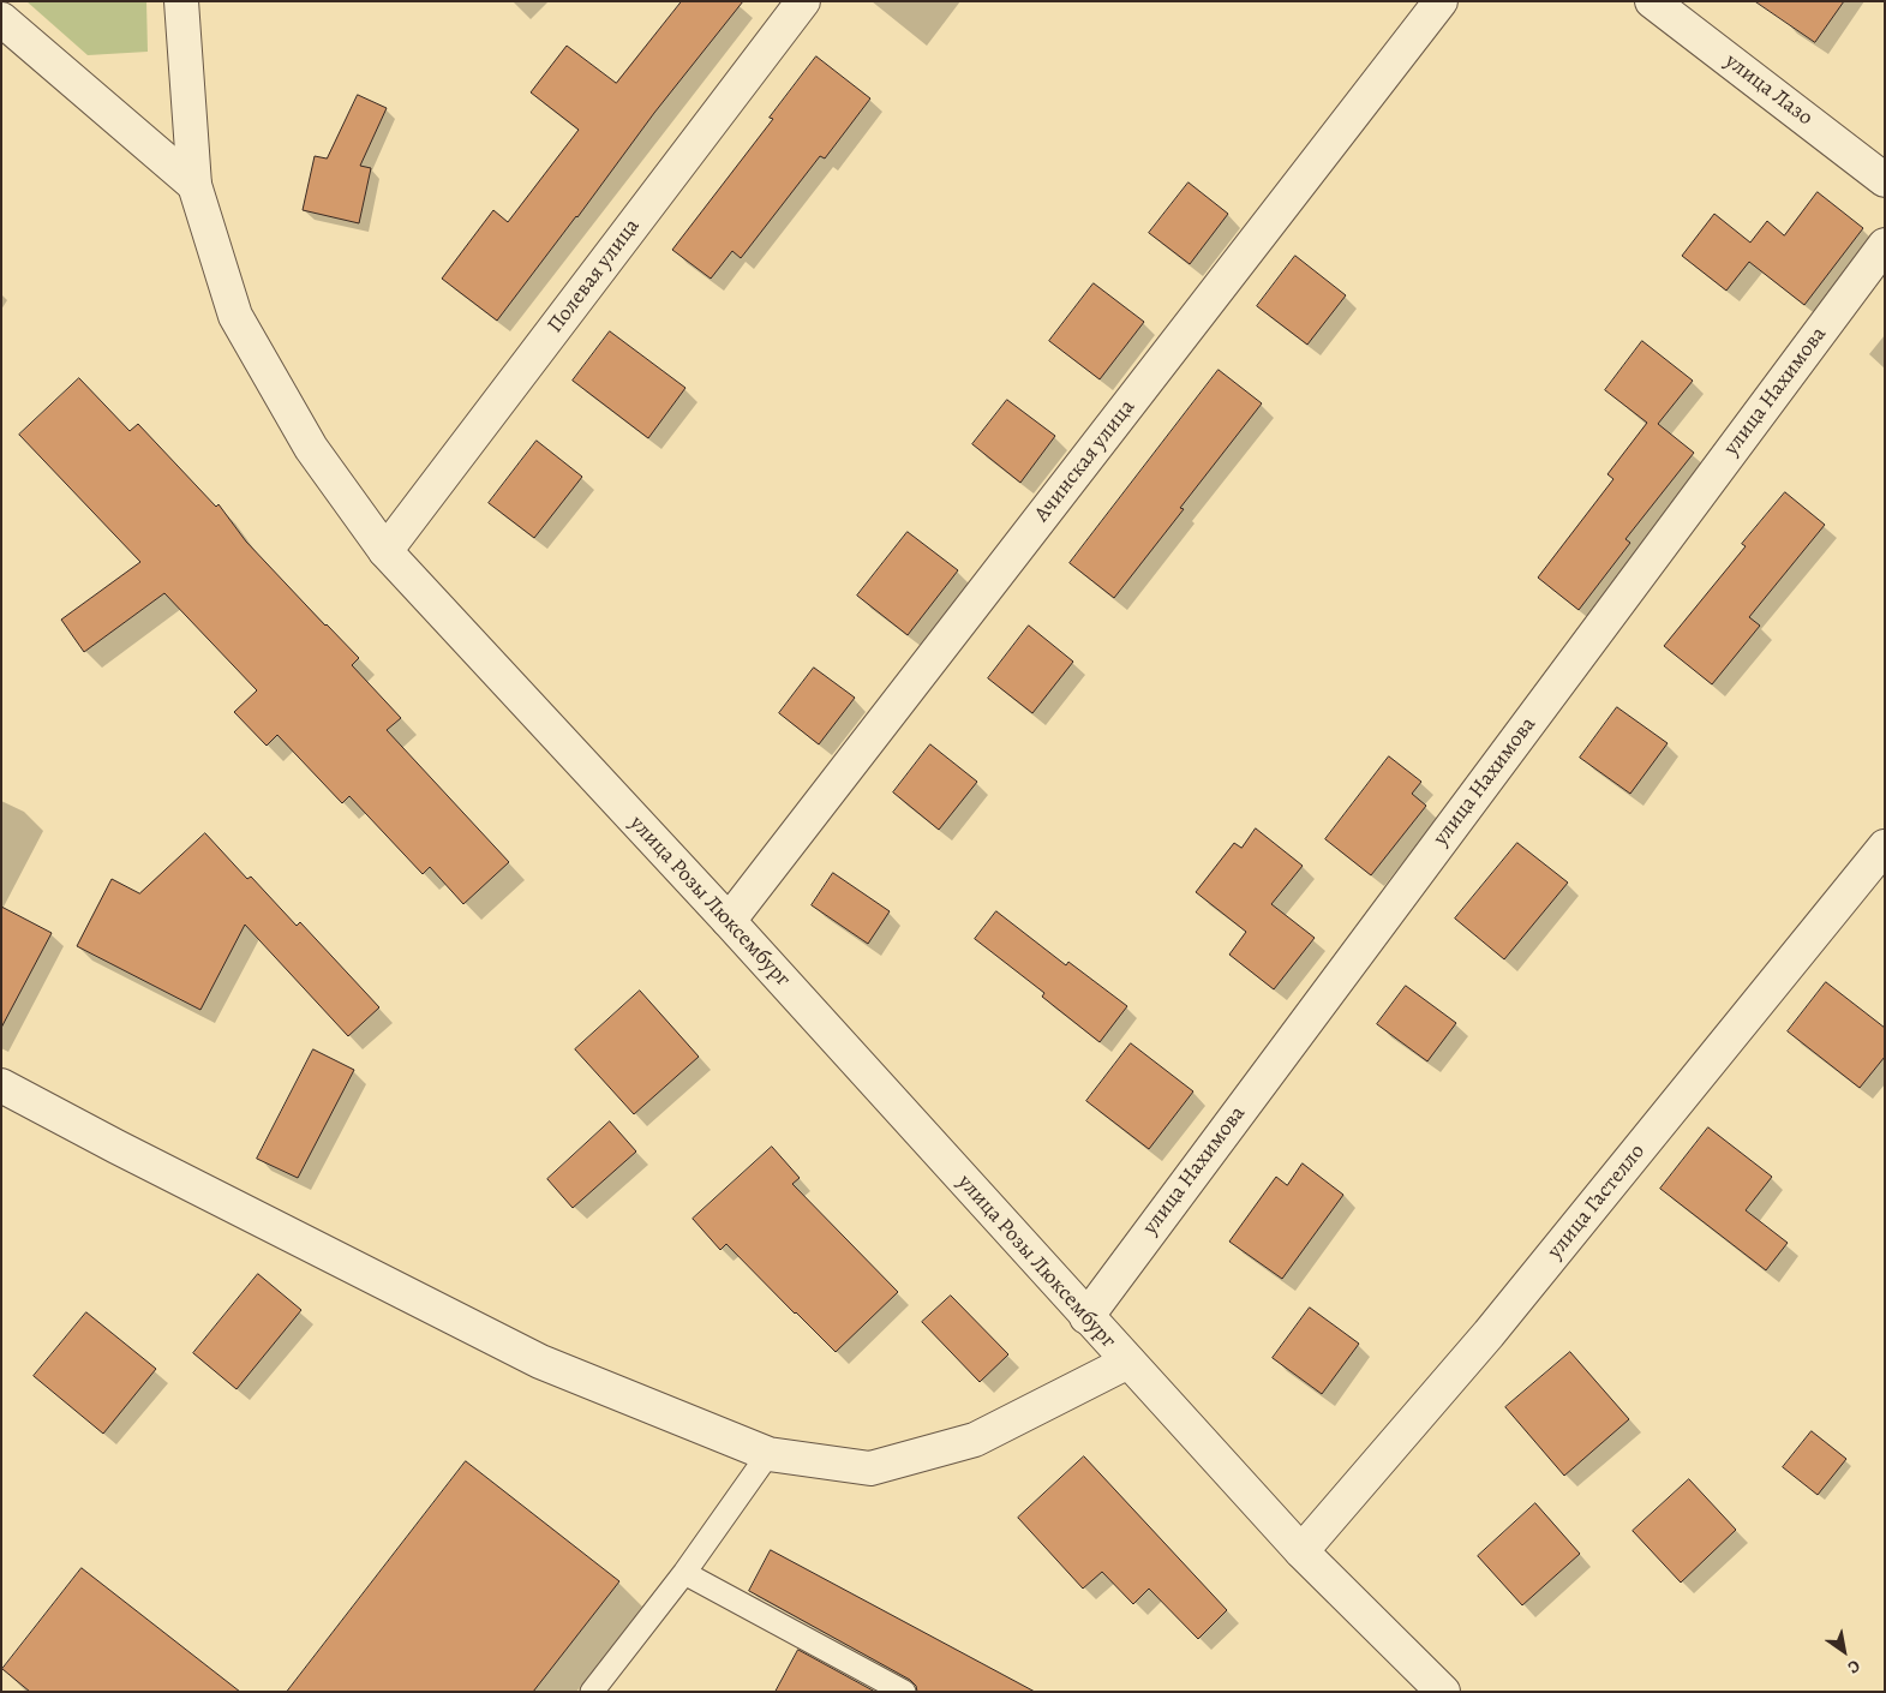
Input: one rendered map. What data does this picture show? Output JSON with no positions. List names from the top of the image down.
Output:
{
  "streets": {
    "street": [
      "улица Лазо",
      "Полевая улица",
      "улица Нахимова",
      "Ачинская улица",
      "улица Розы Люксембург",
      "улица Гастелло"
    ]
  },
  "crossings": [
    ["Полевая улица", "улица Розы Люксембург"],
    ["улица Нахимова", "улица Розы Люксембург"],
    ["Ачинская улица", "улица Розы Люксембург"],
    ["улица Розы Люксембург", "улица Гастелло"]
  ],
  "north": "bottom right"
}
